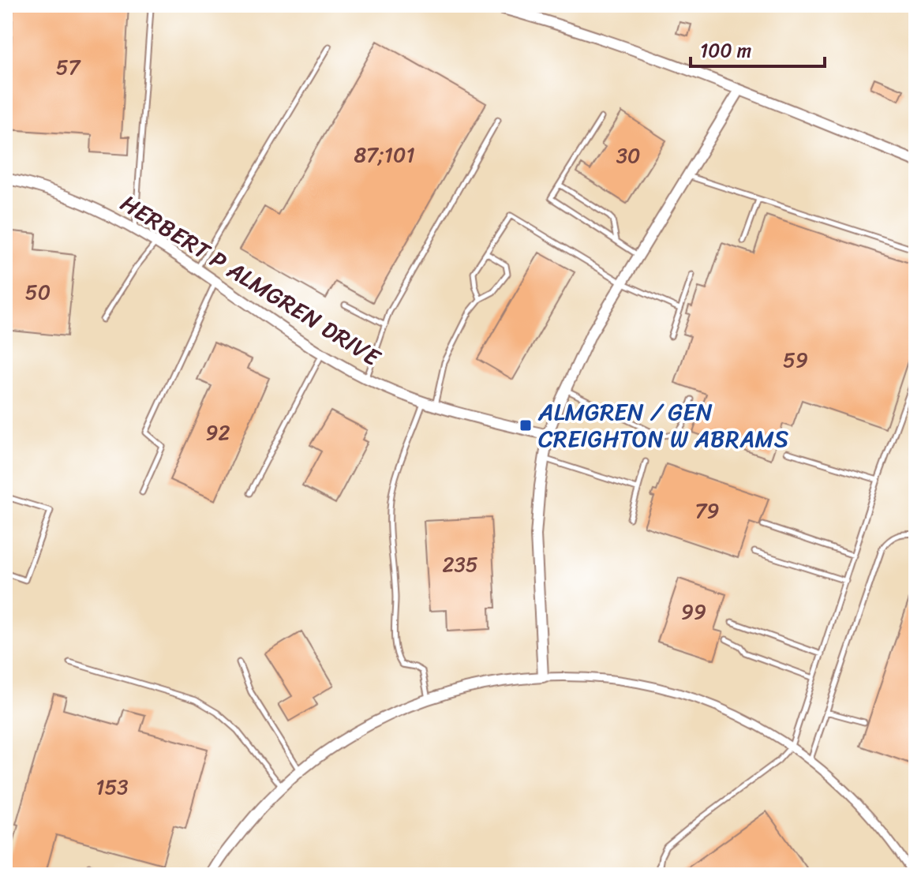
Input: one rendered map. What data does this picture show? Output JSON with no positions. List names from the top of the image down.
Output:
{
  "streets": {
    "street": ["HERBERT P ALMGREN DRIVE"]
  },
  "places": {
    "transit": ["ALMGREN / GEN CREIGHTON W ABRAMS"]
  },
  "house_numbers": [
    "57",
    "87;101",
    "30",
    "50",
    "59",
    "92",
    "79",
    "235",
    "99",
    "153"
  ],
  "scale_bar": "100 m"
}
